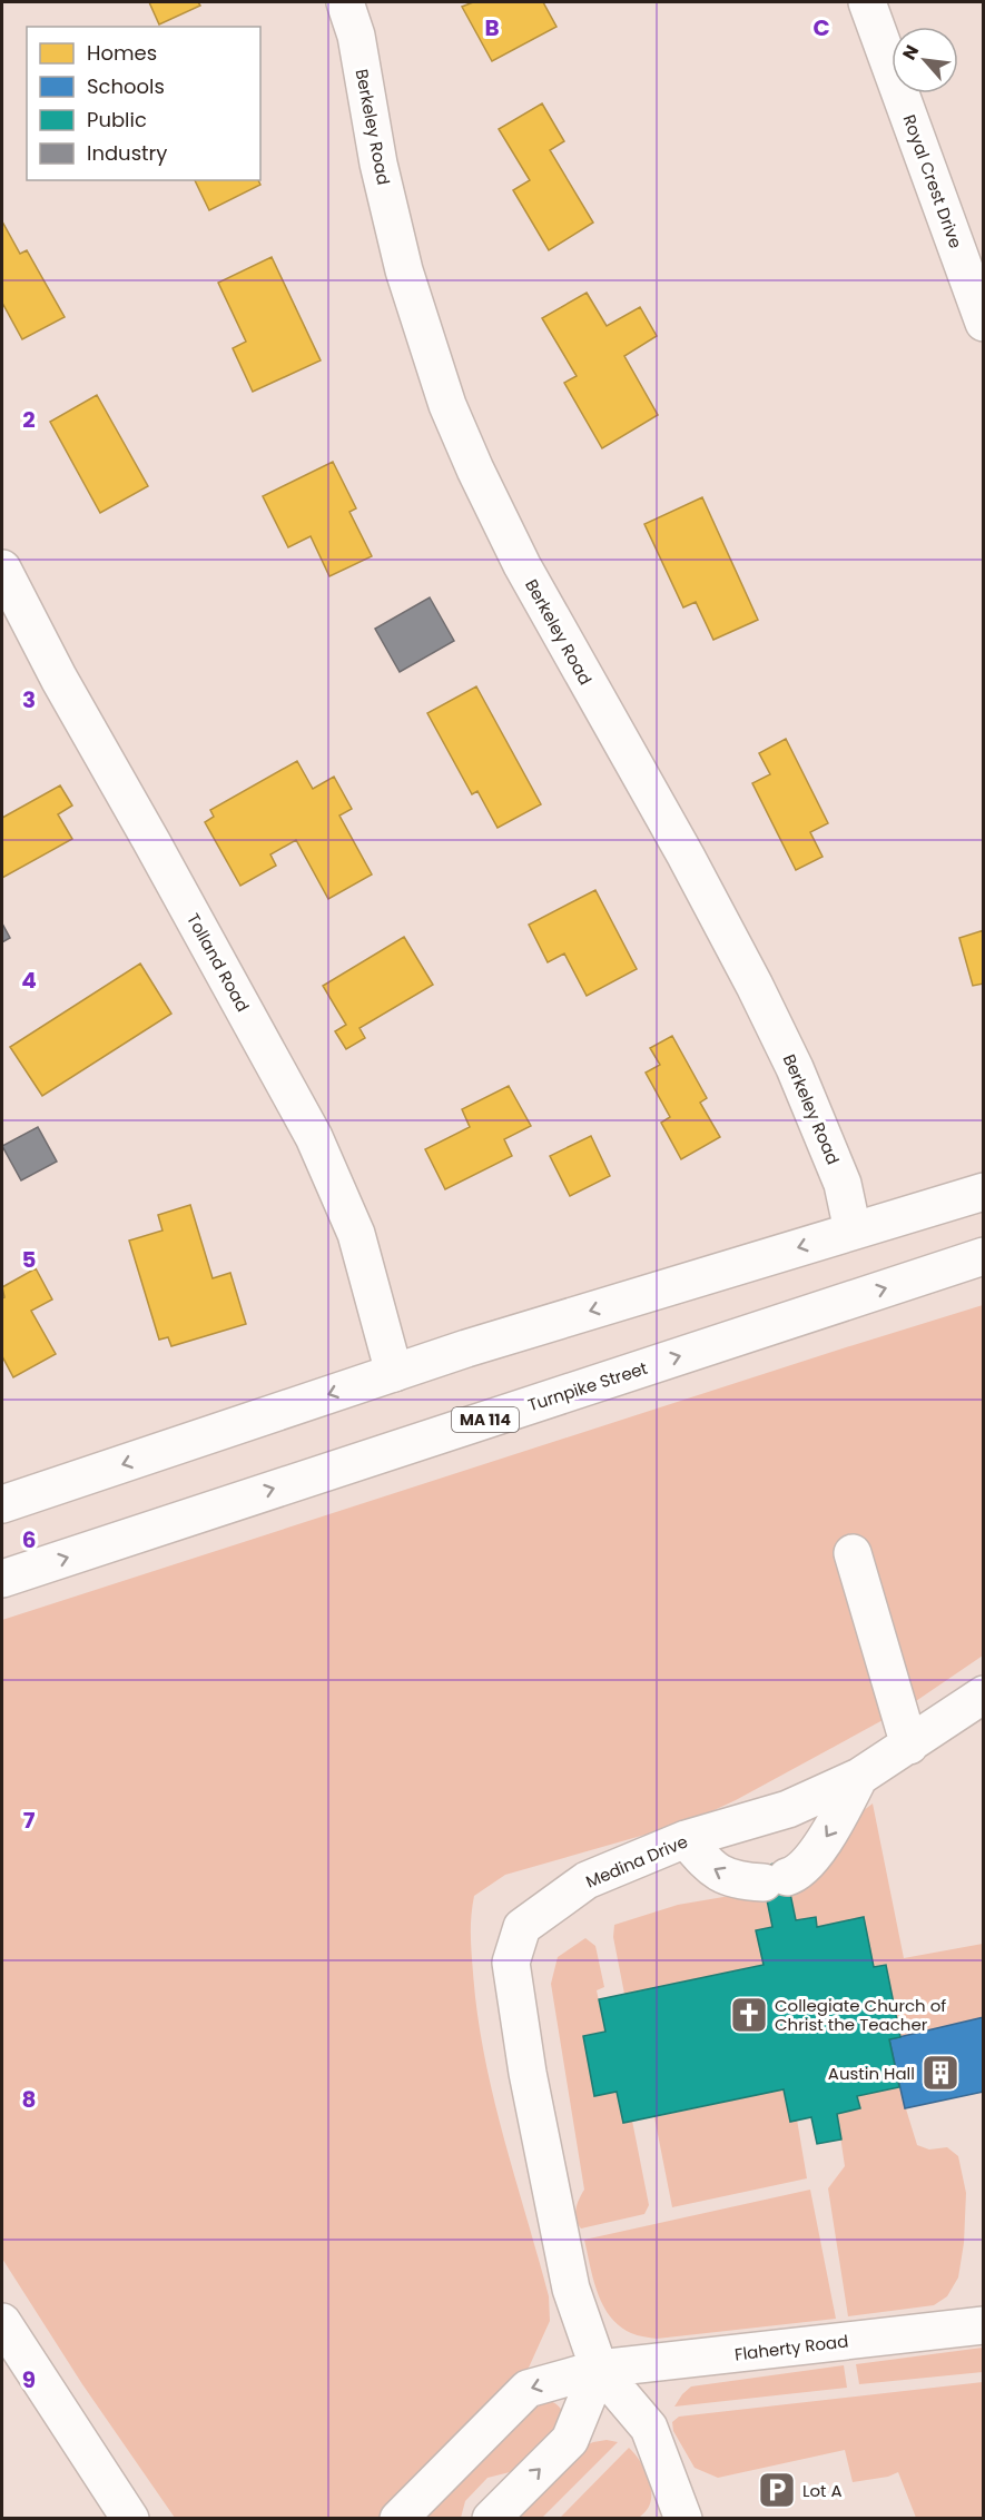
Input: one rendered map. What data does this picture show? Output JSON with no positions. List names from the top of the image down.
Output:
{
  "streets": {
    "main road": [
      "Berkeley Road",
      "Royal Crest Drive",
      "Tolland Road",
      "Turnpike Street",
      "MA 114",
      "Medina Drive",
      "Flaherty Road"
    ]
  },
  "crossings": [
    ["Medina Drive", "Flaherty Road"]
  ],
  "places": {
    "church": ["Collegiate Church of Christ the Teacher"],
    "building": ["Austin Hall"],
    "parking": ["Lot A"]
  },
  "legend": [
    "Homes",
    "Schools",
    "Public",
    "Industry"
  ],
  "north": "top left",
  "grid": {
    "columns": ["B", "C"],
    "rows": [
      "2",
      "3",
      "4",
      "5",
      "6",
      "7",
      "8",
      "9"
    ]
  }
}
